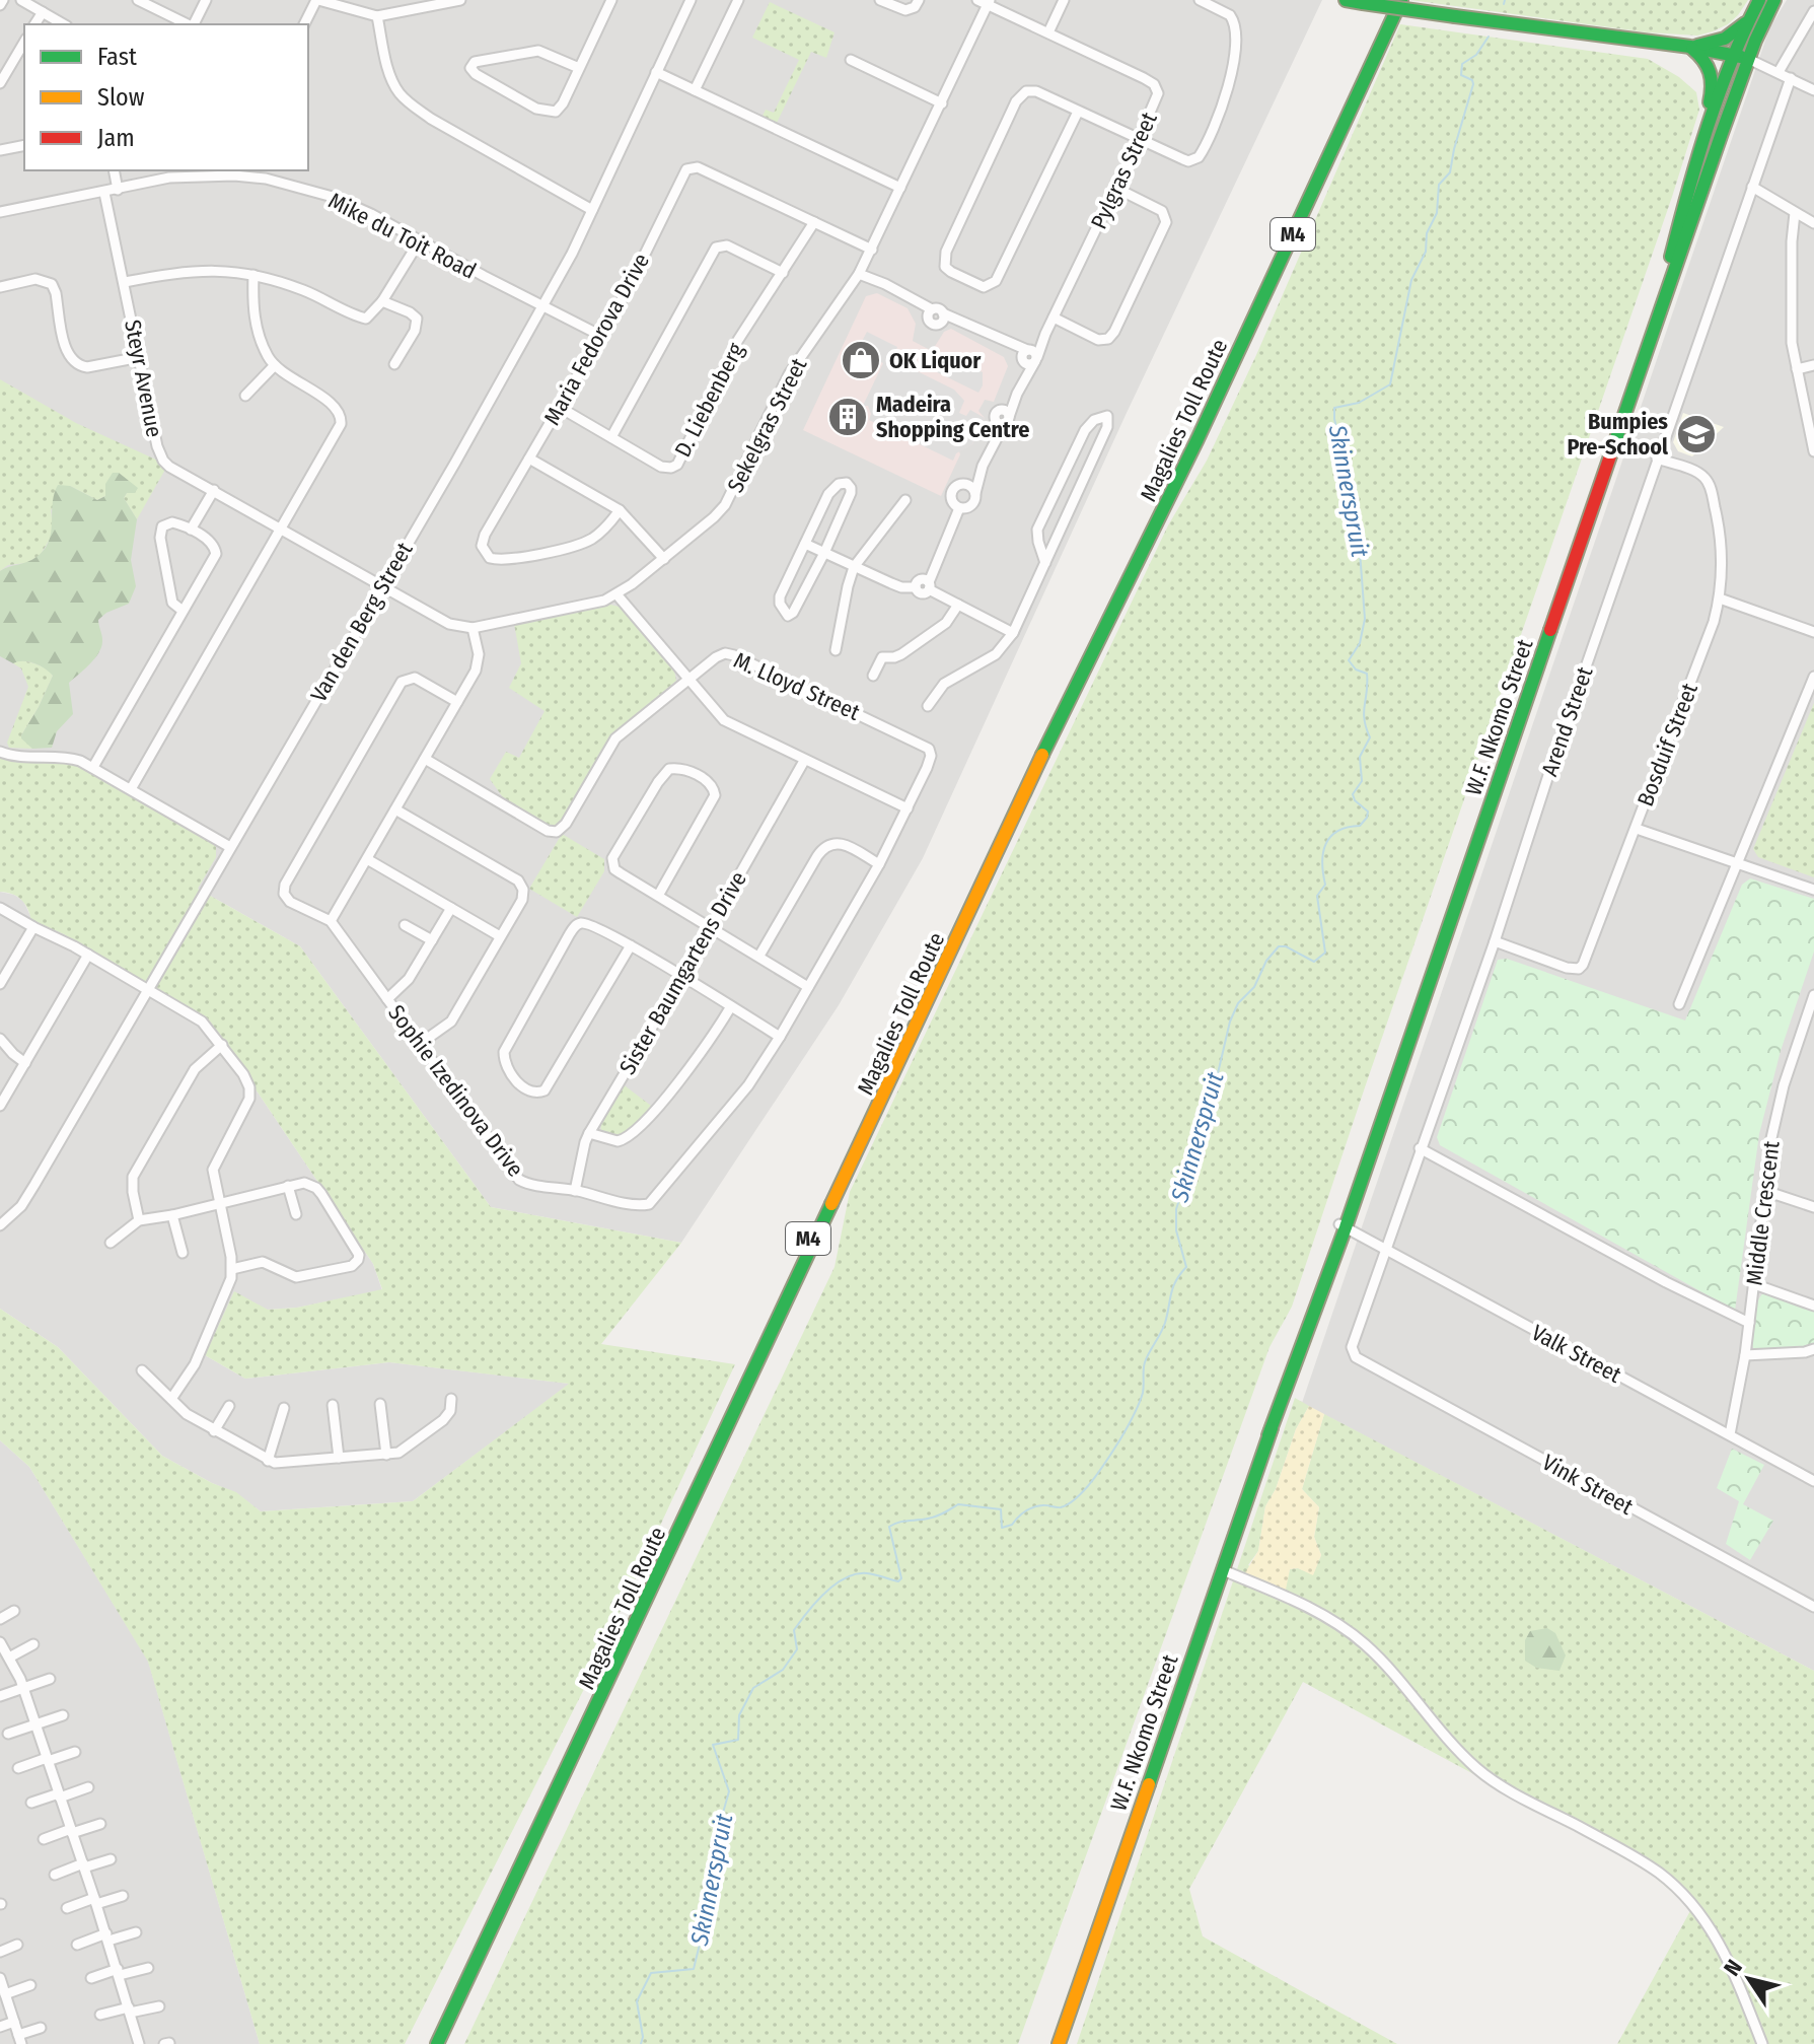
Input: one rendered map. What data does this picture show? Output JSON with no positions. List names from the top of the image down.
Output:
{
  "streets": {
    "main road": ["M4", "Magalies Toll Route", "W.F. Nkomo Street"],
    "street": [
      "Pylgras Street",
      "Mike du Toit Road",
      "Maria Fedorova Drive",
      "Steyr Avenue",
      "D. Liebenberg",
      "Sekelgras Street",
      "Van den Berg Street",
      "M. Lloyd Street",
      "Arend Street",
      "Bosduif Street",
      "Sister Baumgartens Drive",
      "Sophie Izedinova Drive",
      "Middle Crescent",
      "Valk Street",
      "Vink Street"
    ]
  },
  "crossings": [
    ["Pylgras Street", "Sekelgras Street"],
    ["Mike du Toit Road", "Maria Fedorova Drive"],
    ["Mike du Toit Road", "Steyr Avenue"],
    ["Mike du Toit Road", "Van den Berg Street"],
    ["Maria Fedorova Drive", "D. Liebenberg"],
    ["Maria Fedorova Drive", "Sekelgras Street"],
    ["Steyr Avenue", "Sekelgras Street"],
    ["Steyr Avenue", "Van den Berg Street"],
    ["Sekelgras Street", "Van den Berg Street"],
    ["M. Lloyd Street", "Sophie Izedinova Drive"],
    ["W.F. Nkomo Street", "Valk Street"],
    ["Arend Street", "Bosduif Street"],
    ["Arend Street", "Valk Street"],
    ["Arend Street", "Vink Street"],
    ["Sister Baumgartens Drive", "Sophie Izedinova Drive"],
    ["Middle Crescent", "Valk Street"]
  ],
  "water": ["Skinnerspruit"],
  "places": {
    "shop": ["OK Liquor"],
    "building": ["Madeira Shopping Centre"],
    "school or university": ["Bumpies Pre-School"]
  },
  "legend": ["Fast", "Slow", "Jam"],
  "north": "top left"
}
